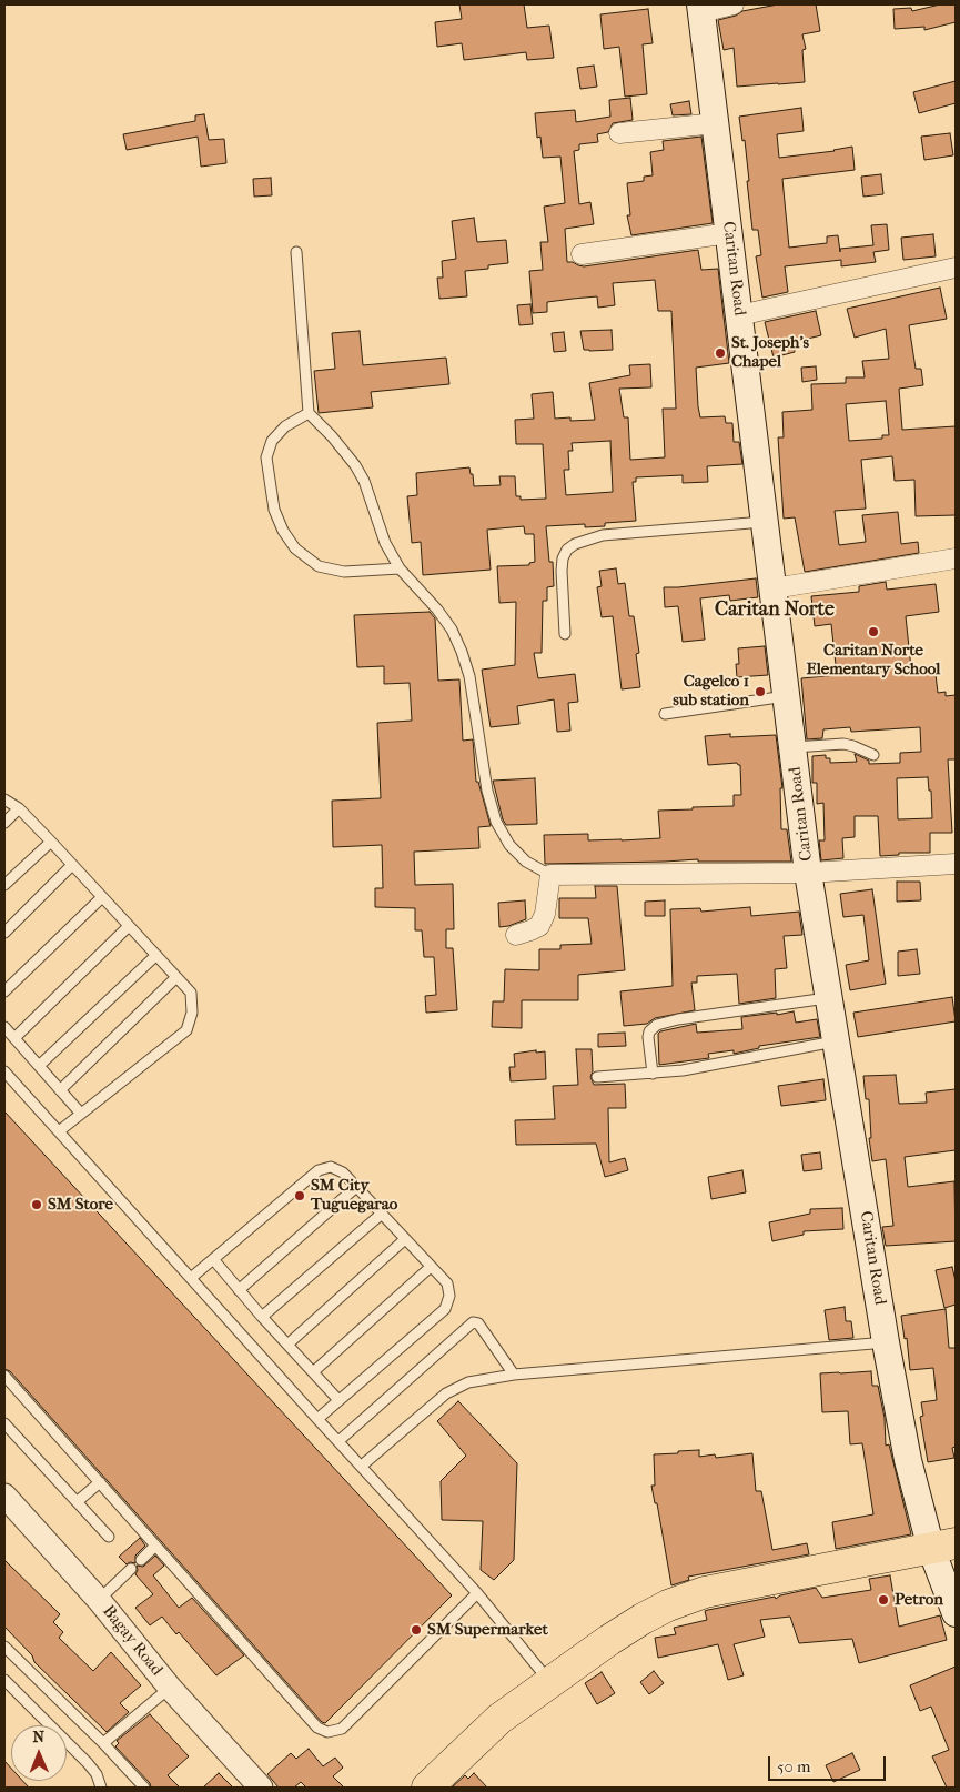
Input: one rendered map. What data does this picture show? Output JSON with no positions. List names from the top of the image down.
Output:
{
  "streets": {
    "main road": ["Caritan Road"],
    "street": ["Bagay Road"]
  },
  "districts": ["Caritan Norte"],
  "places": [
    "St. Joseph's Chapel",
    "Caritan Norte Elementary School",
    "Cagelco 1 sub station",
    "SM City Tuguegarao",
    "SM Store",
    "Petron",
    "SM Supermarket"
  ],
  "scale_bar": "50 m",
  "north": "top"
}
